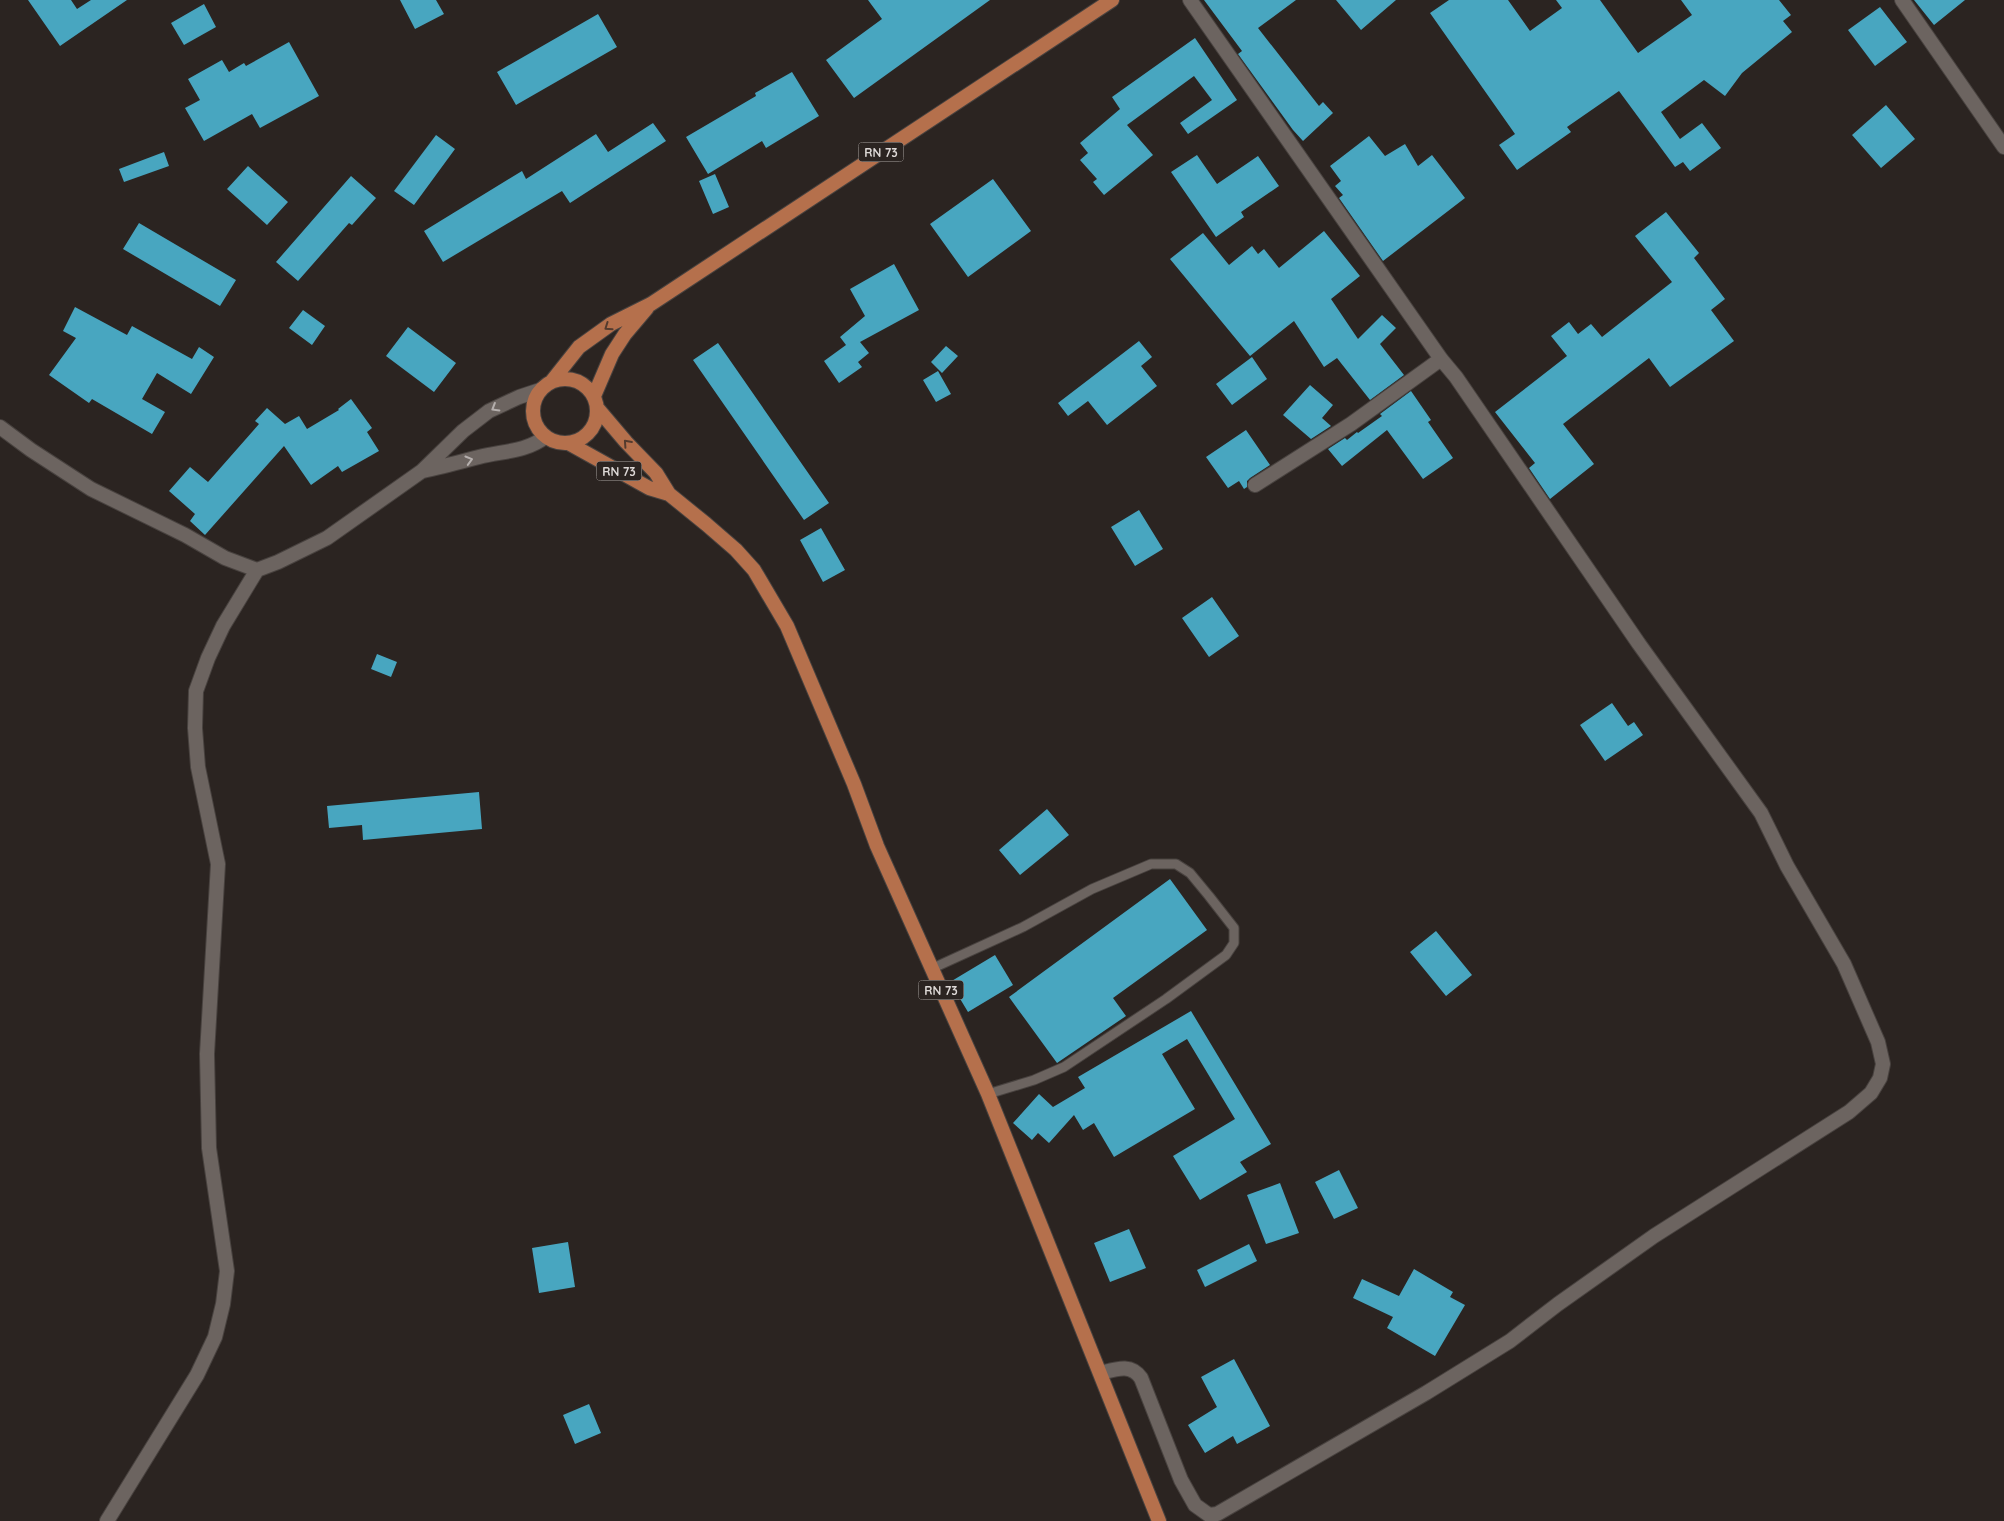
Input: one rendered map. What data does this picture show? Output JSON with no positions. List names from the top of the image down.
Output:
{
  "streets": {
    "main road": ["RN 73"]
  }
}
